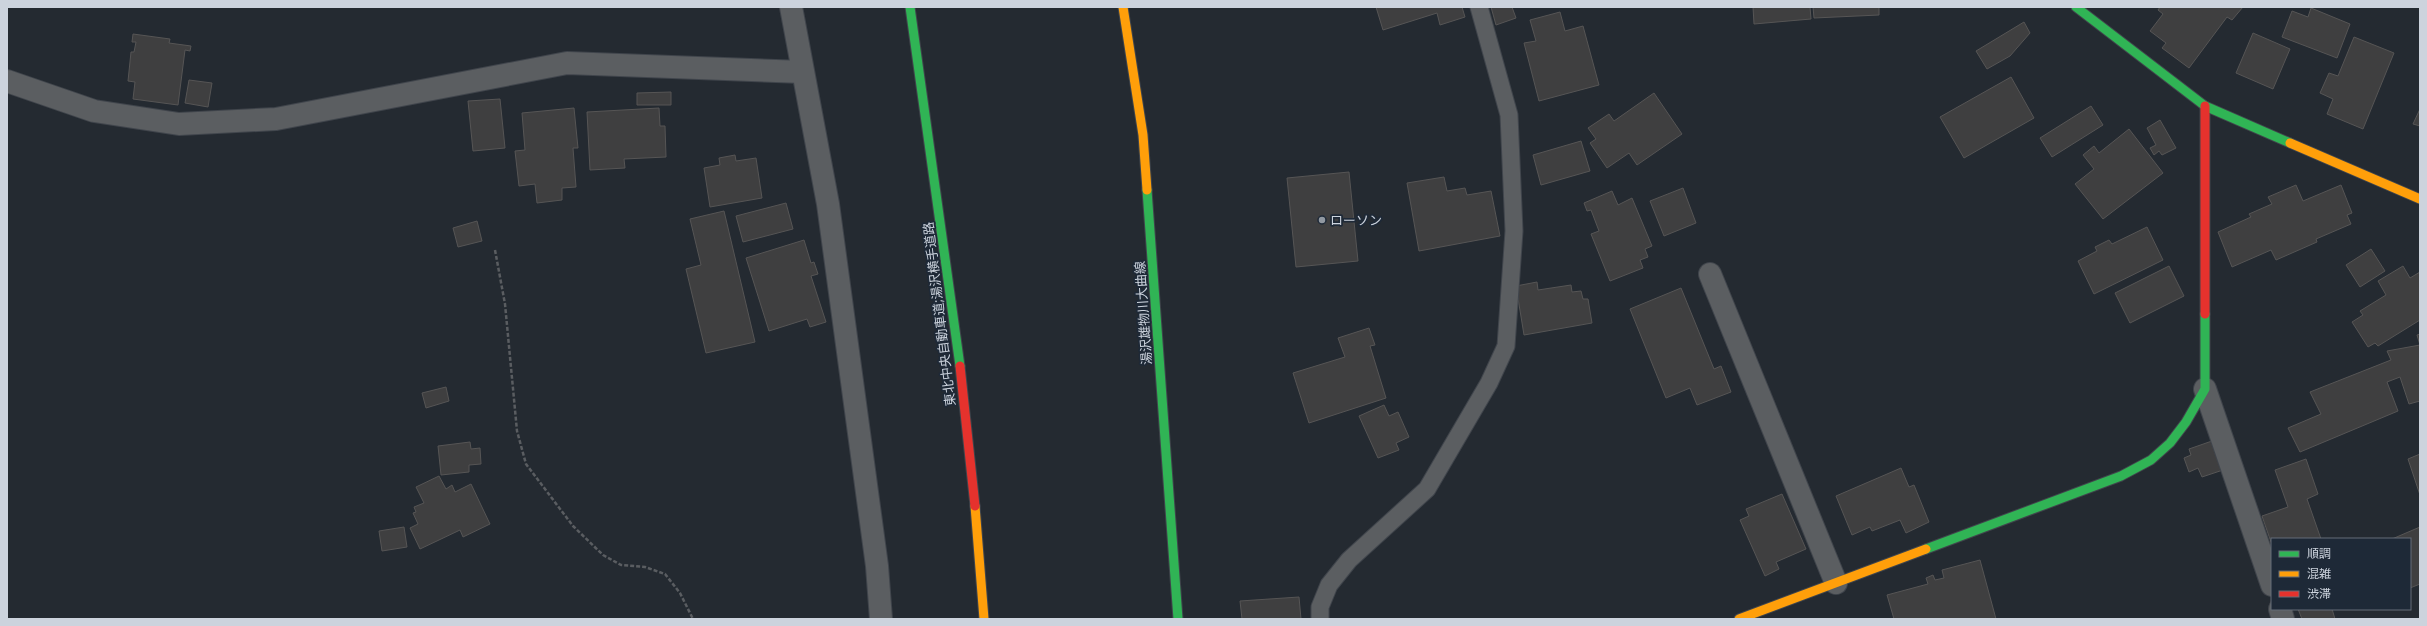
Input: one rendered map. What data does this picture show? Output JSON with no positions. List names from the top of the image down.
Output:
{
  "streets": {
    "main road": ["湯沢雄物川大曲線", "東北中央自動車道;湯沢横手道路"]
  },
  "places": ["ローソン"],
  "legend": ["順調", "混雑", "渋滞"]
}
